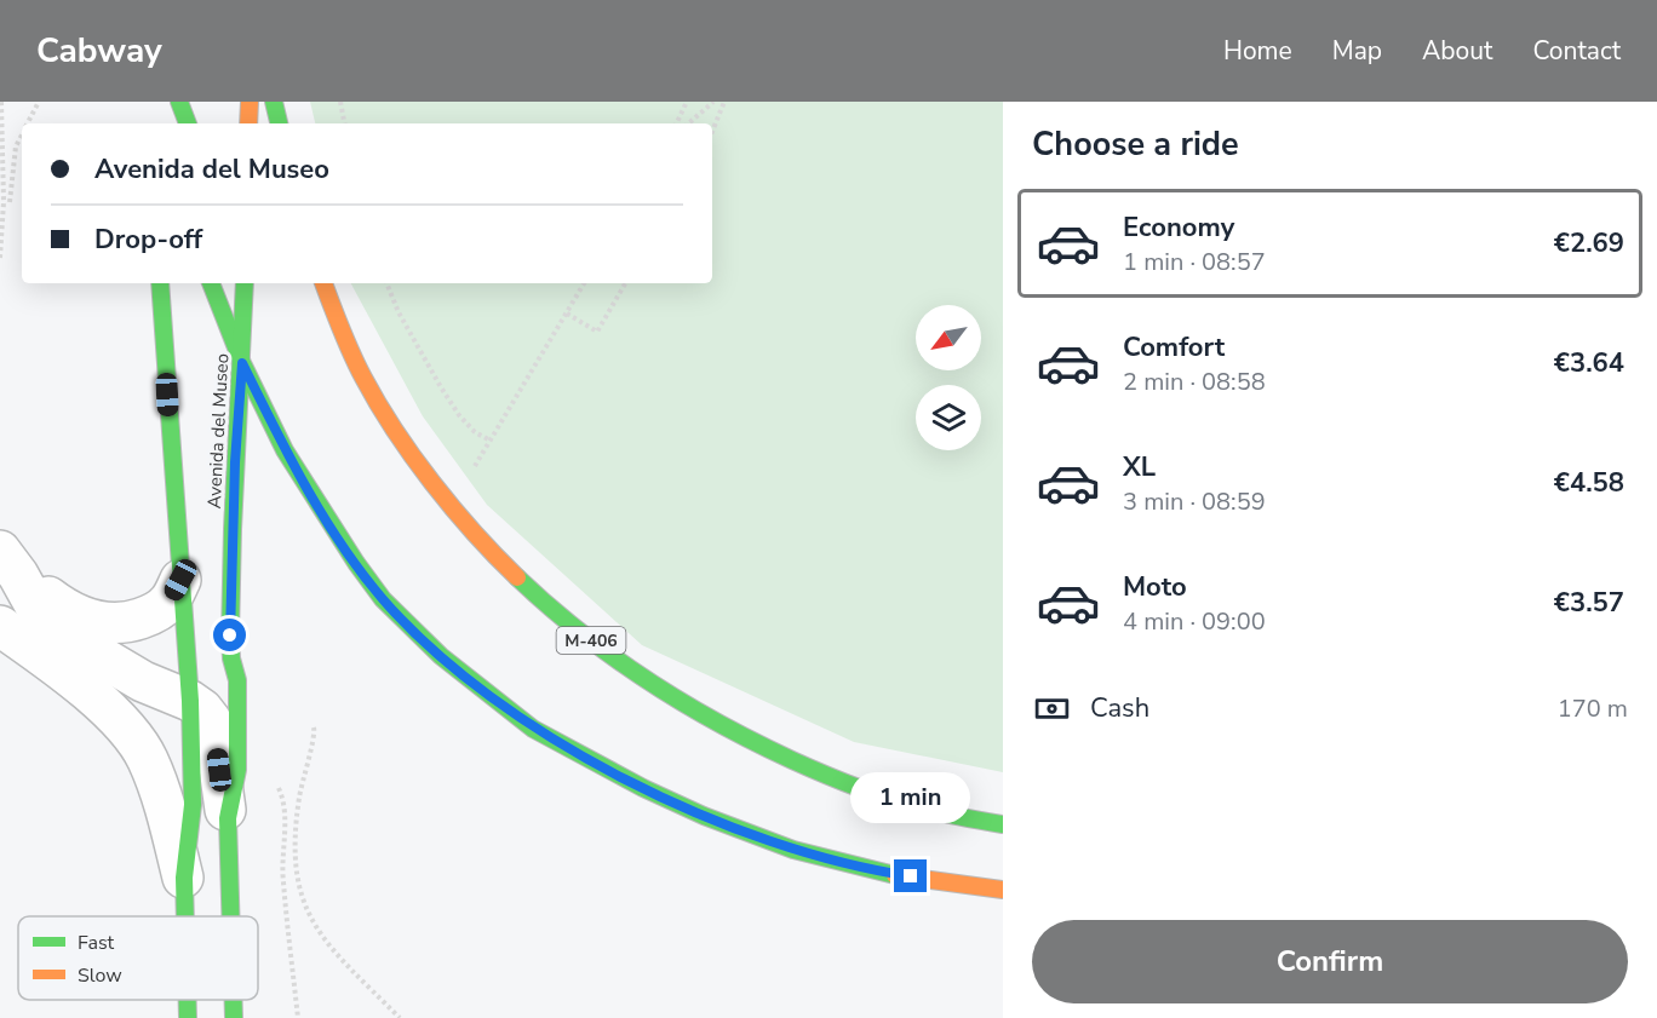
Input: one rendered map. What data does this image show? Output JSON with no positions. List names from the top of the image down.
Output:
{
  "streets": {
    "main road": ["Avenida del Museo", "M-406"]
  },
  "legend": ["Fast", "Slow"],
  "north": "bottom left",
  "page": {
    "header": "Cabway",
    "nav": [
      "Home",
      "Map",
      "About",
      "Contact"
    ],
    "heading": "Choose a ride",
    "banner": ["Avenida del Museo", "Drop-off"],
    "list": [
      {
        "name": "Economy",
        "note": "1 min · 08:57",
        "value": "€2.69"
      },
      {
        "name": "Comfort",
        "note": "2 min · 08:58",
        "value": "€3.64"
      },
      {
        "name": "XL",
        "note": "3 min · 08:59",
        "value": "€4.58"
      },
      {
        "name": "Moto",
        "note": "4 min · 09:00",
        "value": "€3.57"
      }
    ],
    "pay": ["Cash", "170 m"],
    "bubble": "1 min",
    "buttons": "Confirm"
  }
}
